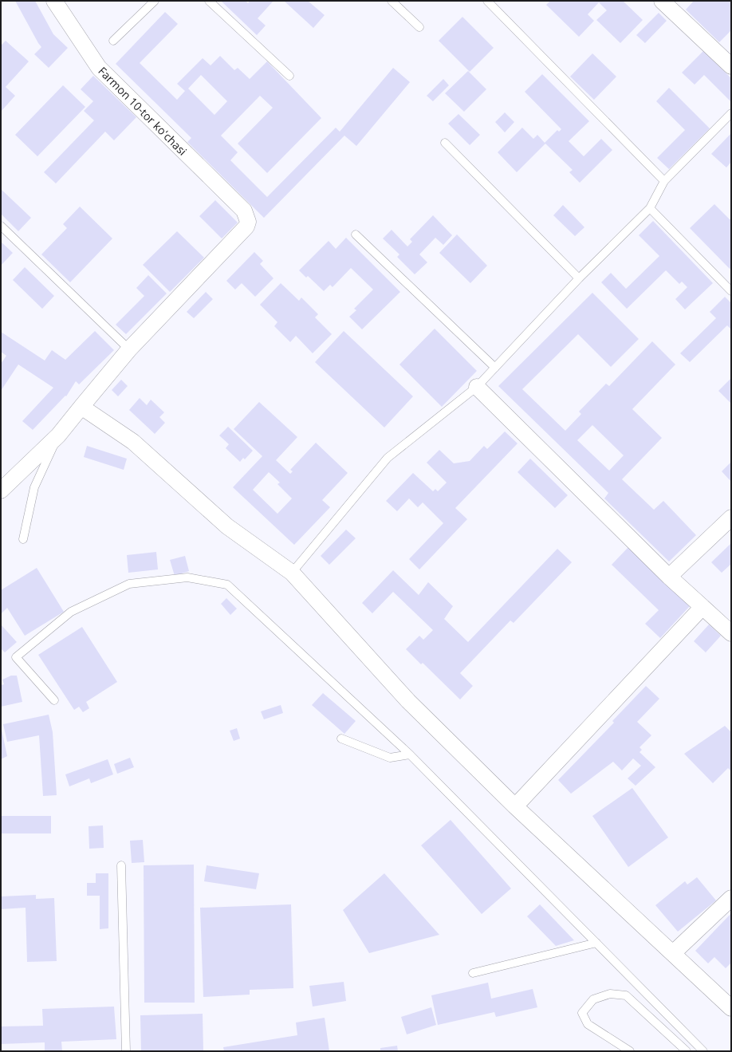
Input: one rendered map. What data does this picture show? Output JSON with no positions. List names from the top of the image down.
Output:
{
  "streets": {
    "street": ["Farmon 10-tor koʻchasi"]
  }
}
